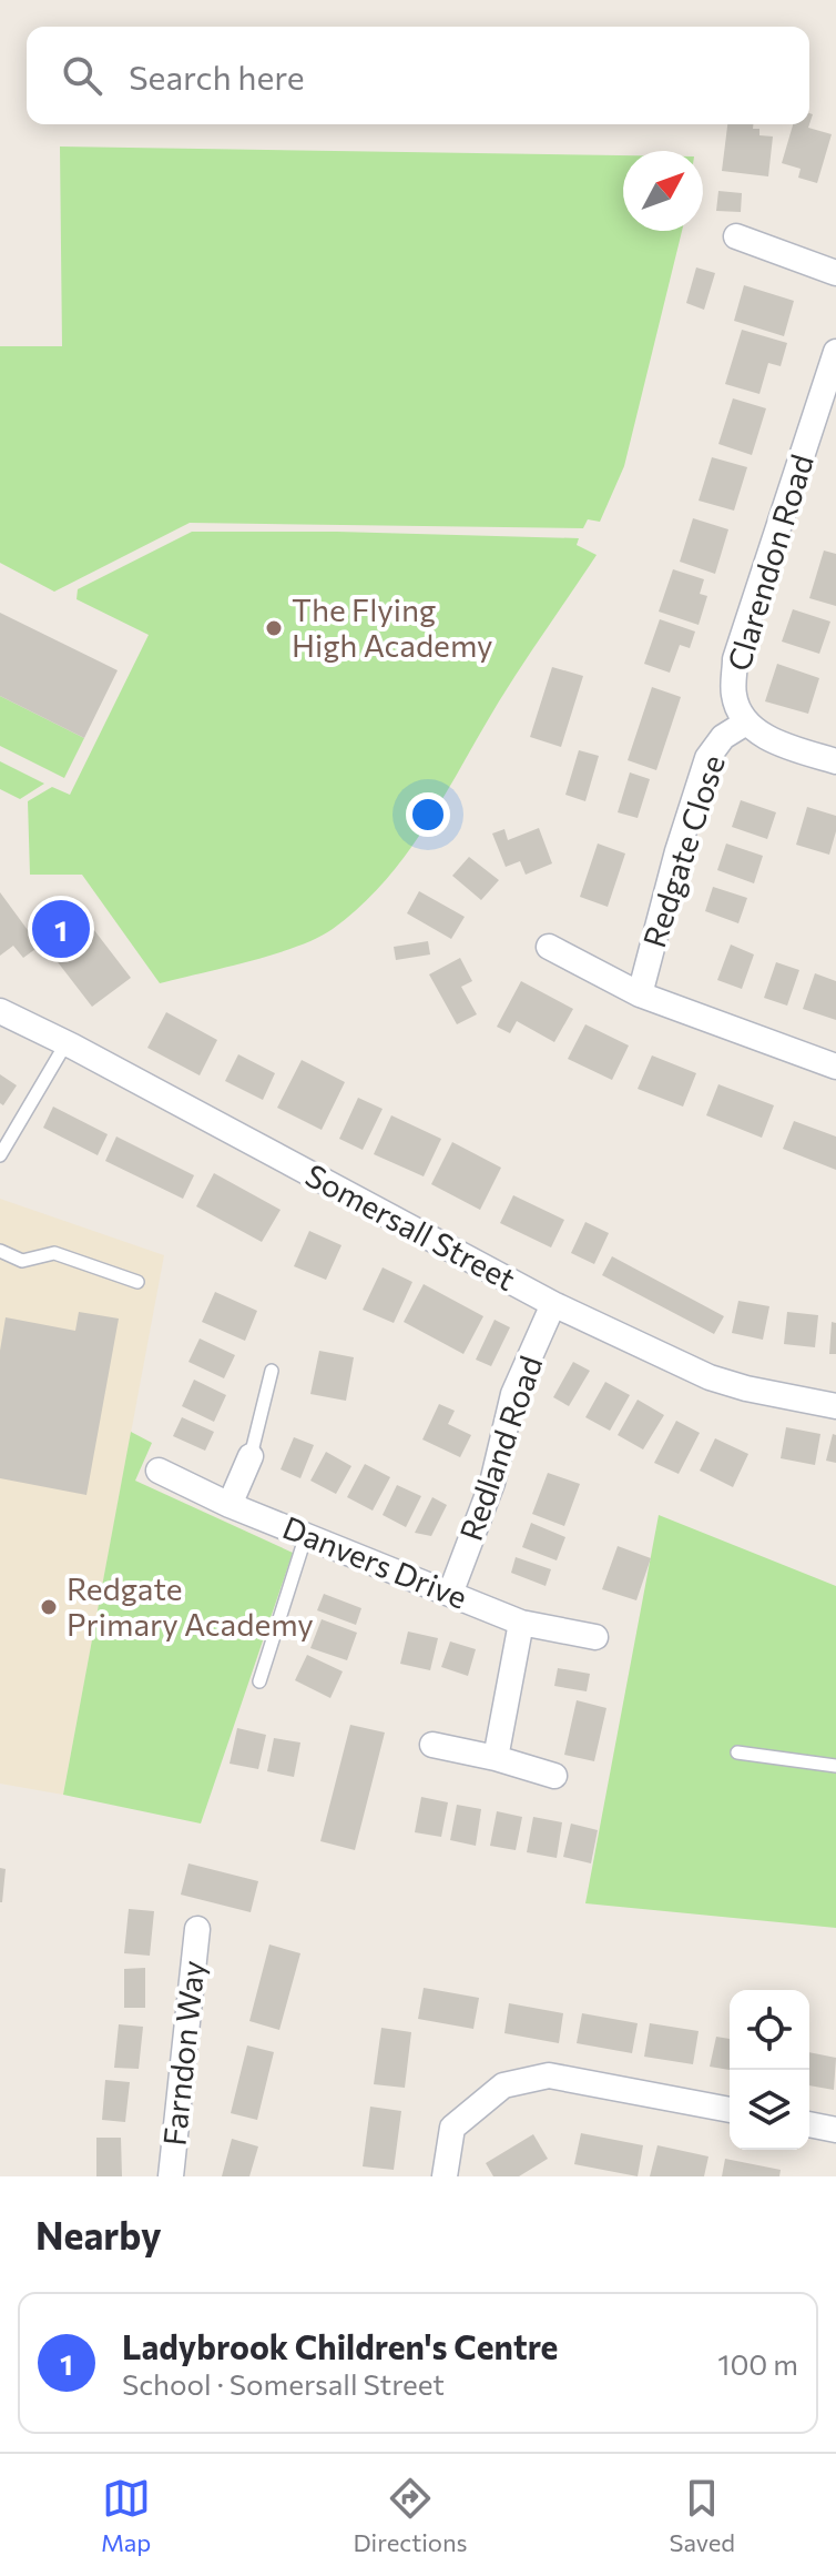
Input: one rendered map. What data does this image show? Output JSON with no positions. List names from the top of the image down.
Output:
{
  "streets": {
    "street": [
      "Clarendon Road",
      "Redgate Close",
      "Somersall Street",
      "Redland Road",
      "Danvers Drive",
      "Farndon Way"
    ]
  },
  "crossings": [
    ["Clarendon Road", "Redgate Close"],
    ["Somersall Street", "Redland Road"],
    ["Redland Road", "Danvers Drive"]
  ],
  "places": ["The Flying High Academy", "Redgate Primary Academy"],
  "north": "top right",
  "page": {
    "search": "Search here",
    "pins": "1",
    "heading": "Nearby",
    "list": [
      {
        "mark": "1",
        "name": "Ladybrook Children's Centre",
        "note": "School · Somersall Street",
        "value": "100 m"
      }
    ],
    "nav": ["Map", "Directions", "Saved"]
  }
}
